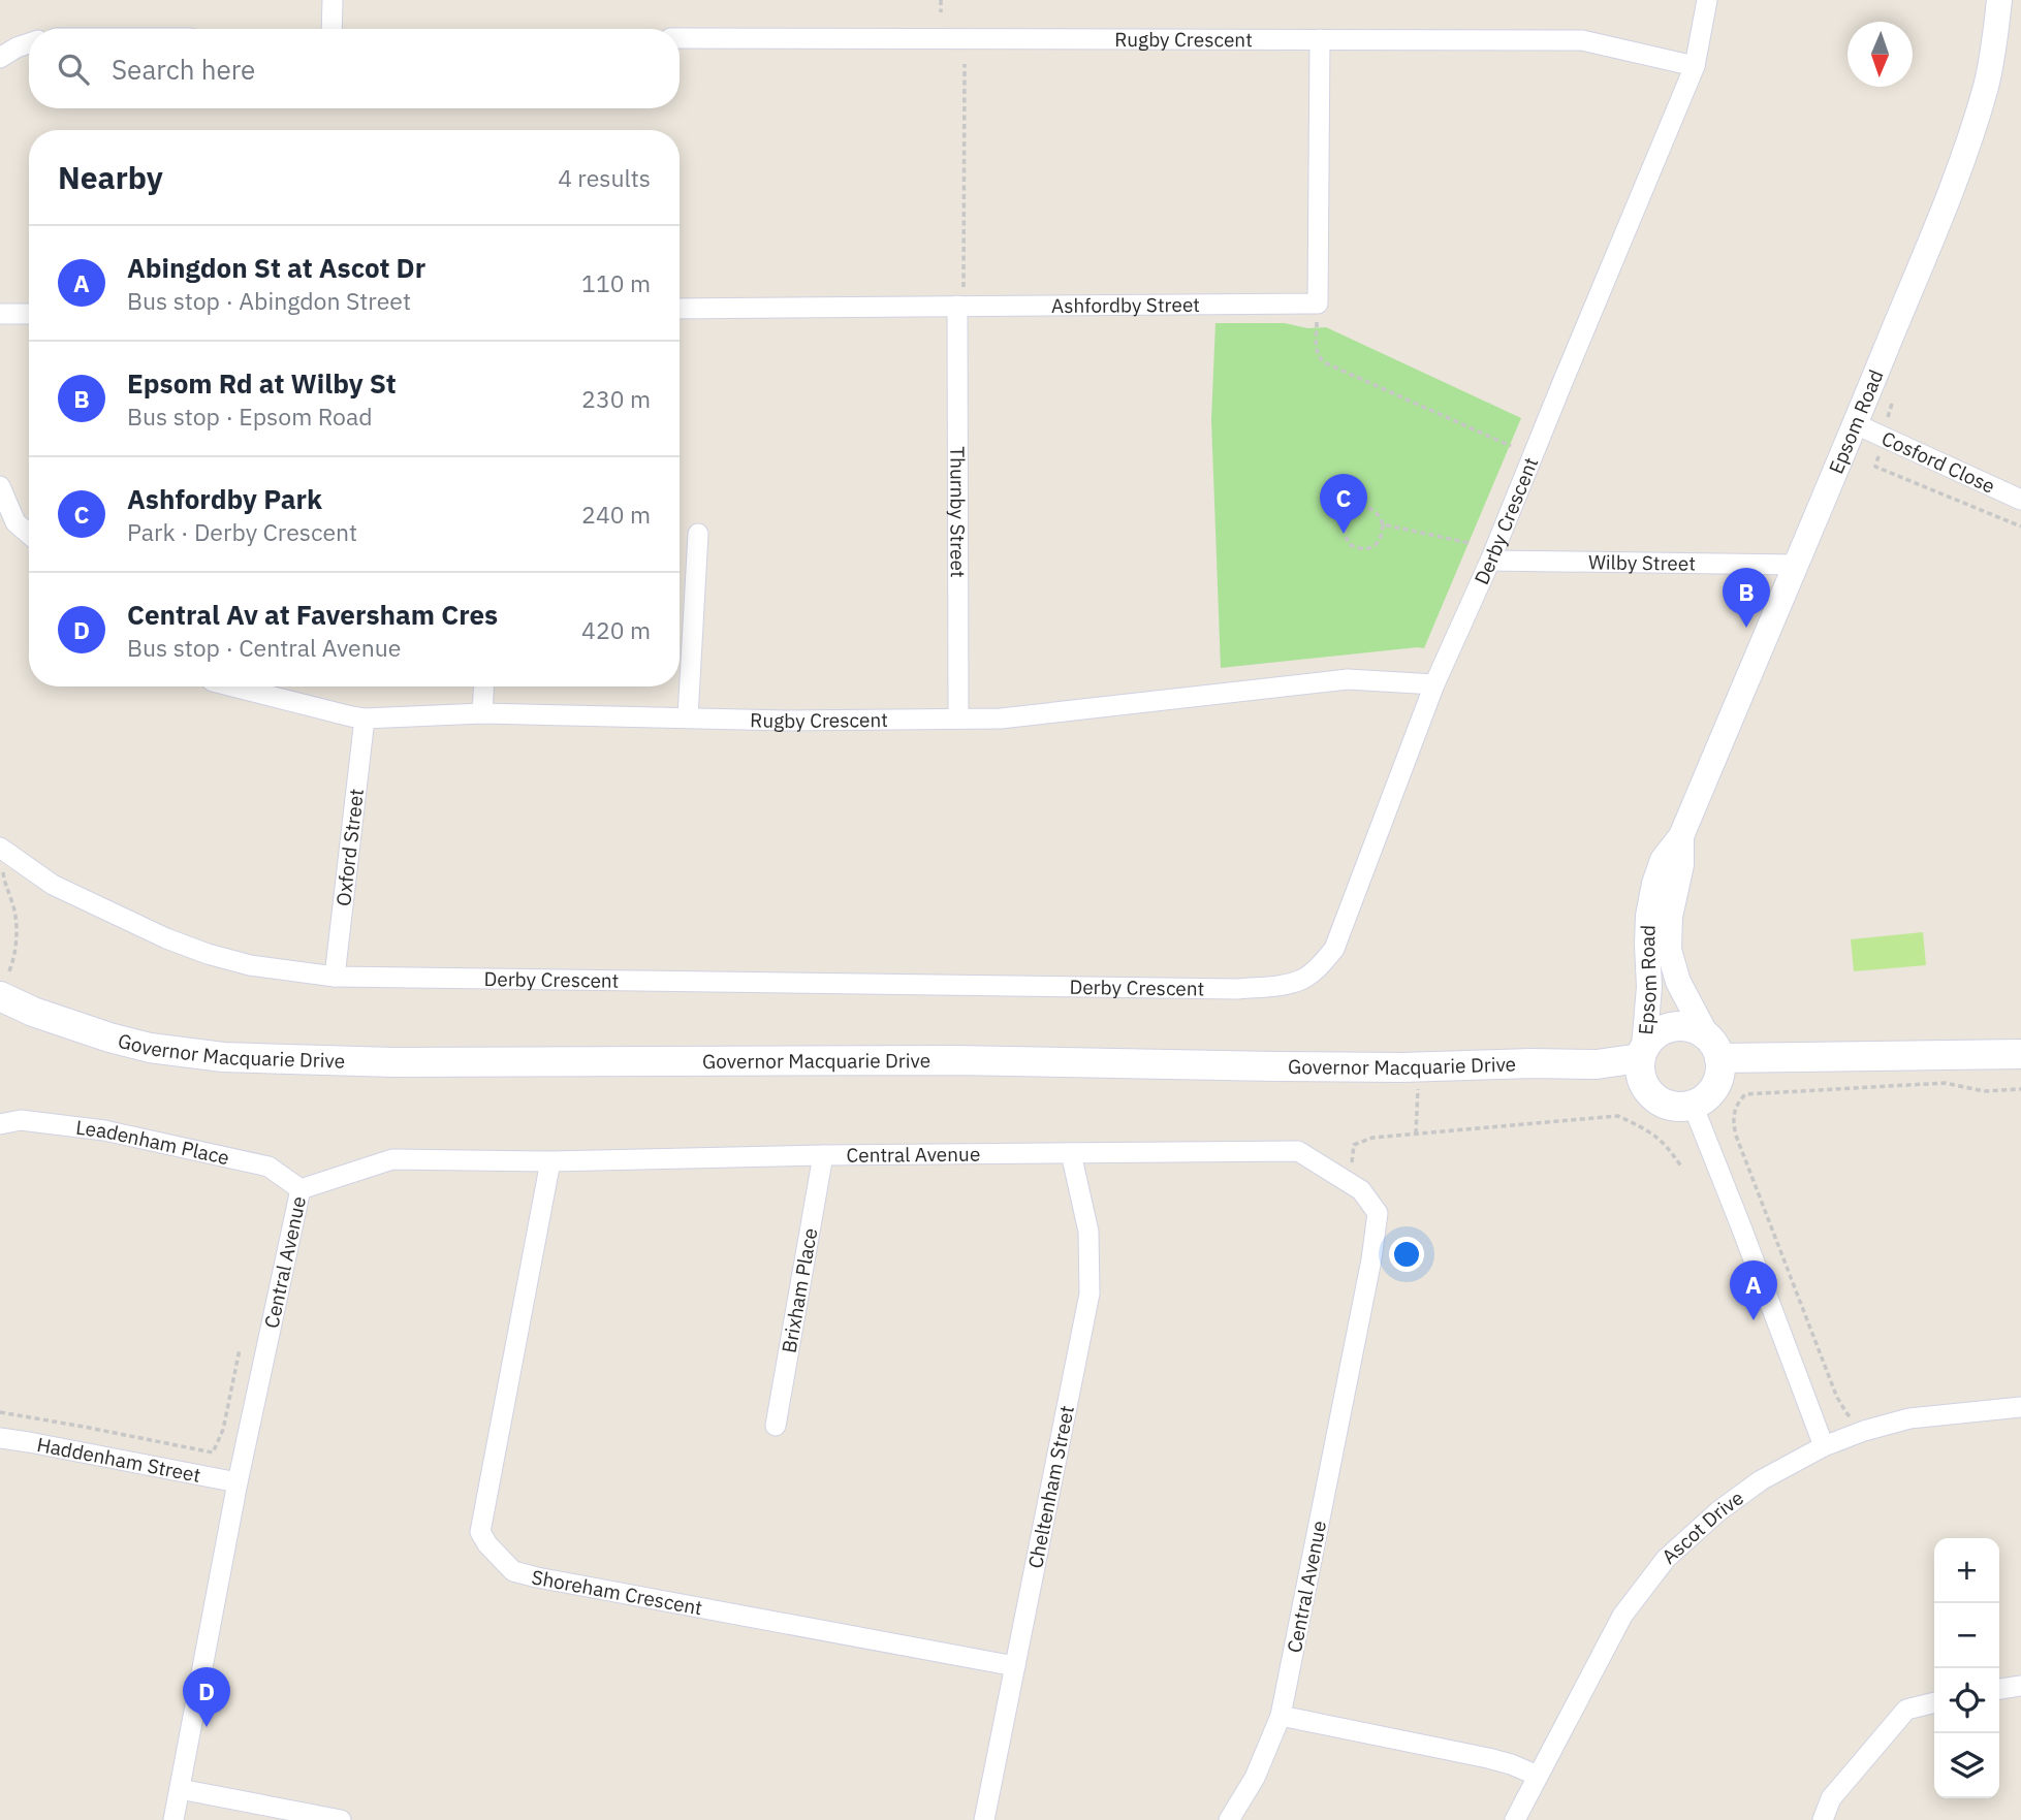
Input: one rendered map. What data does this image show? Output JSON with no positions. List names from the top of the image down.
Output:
{
  "streets": {
    "main road": ["Governor Macquarie Drive"],
    "street": [
      "Rugby Crescent",
      "Ashfordby Street",
      "Epsom Road",
      "Cosford Close",
      "Thurnby Street",
      "Derby Crescent",
      "Wilby Street",
      "Oxford Street",
      "Leadenham Place",
      "Central Avenue",
      "Brixham Place",
      "Haddenham Street",
      "Cheltenham Street",
      "Ascot Drive",
      "Shoreham Crescent"
    ]
  },
  "crossings": [
    ["Rugby Crescent", "Thurnby Street"],
    ["Rugby Crescent", "Derby Crescent"],
    ["Rugby Crescent", "Oxford Street"],
    ["Ashfordby Street", "Thurnby Street"],
    ["Epsom Road", "Cosford Close"],
    ["Epsom Road", "Wilby Street"],
    ["Epsom Road", "Governor Macquarie Drive"],
    ["Derby Crescent", "Wilby Street"],
    ["Derby Crescent", "Oxford Street"],
    ["Leadenham Place", "Central Avenue"],
    ["Central Avenue", "Brixham Place"],
    ["Central Avenue", "Haddenham Street"],
    ["Central Avenue", "Cheltenham Street"],
    ["Central Avenue", "Shoreham Crescent"],
    ["Cheltenham Street", "Shoreham Crescent"]
  ],
  "north": "bottom",
  "page": {
    "search": "Search here",
    "heading": ["Nearby", "4 results"],
    "list": [
      {
        "mark": "A",
        "name": "Abingdon St at Ascot Dr",
        "note": "Bus stop · Abingdon Street",
        "value": "110 m"
      },
      {
        "mark": "B",
        "name": "Epsom Rd at Wilby St",
        "note": "Bus stop · Epsom Road",
        "value": "230 m"
      },
      {
        "mark": "C",
        "name": "Ashfordby Park",
        "note": "Park · Derby Crescent",
        "value": "240 m"
      },
      {
        "mark": "D",
        "name": "Central Av at Faversham Cres",
        "note": "Bus stop · Central Avenue",
        "value": "420 m"
      }
    ],
    "pins": [
      "C",
      "B",
      "A",
      "D"
    ],
    "map_buttons": ["+", "−"]
  }
}
